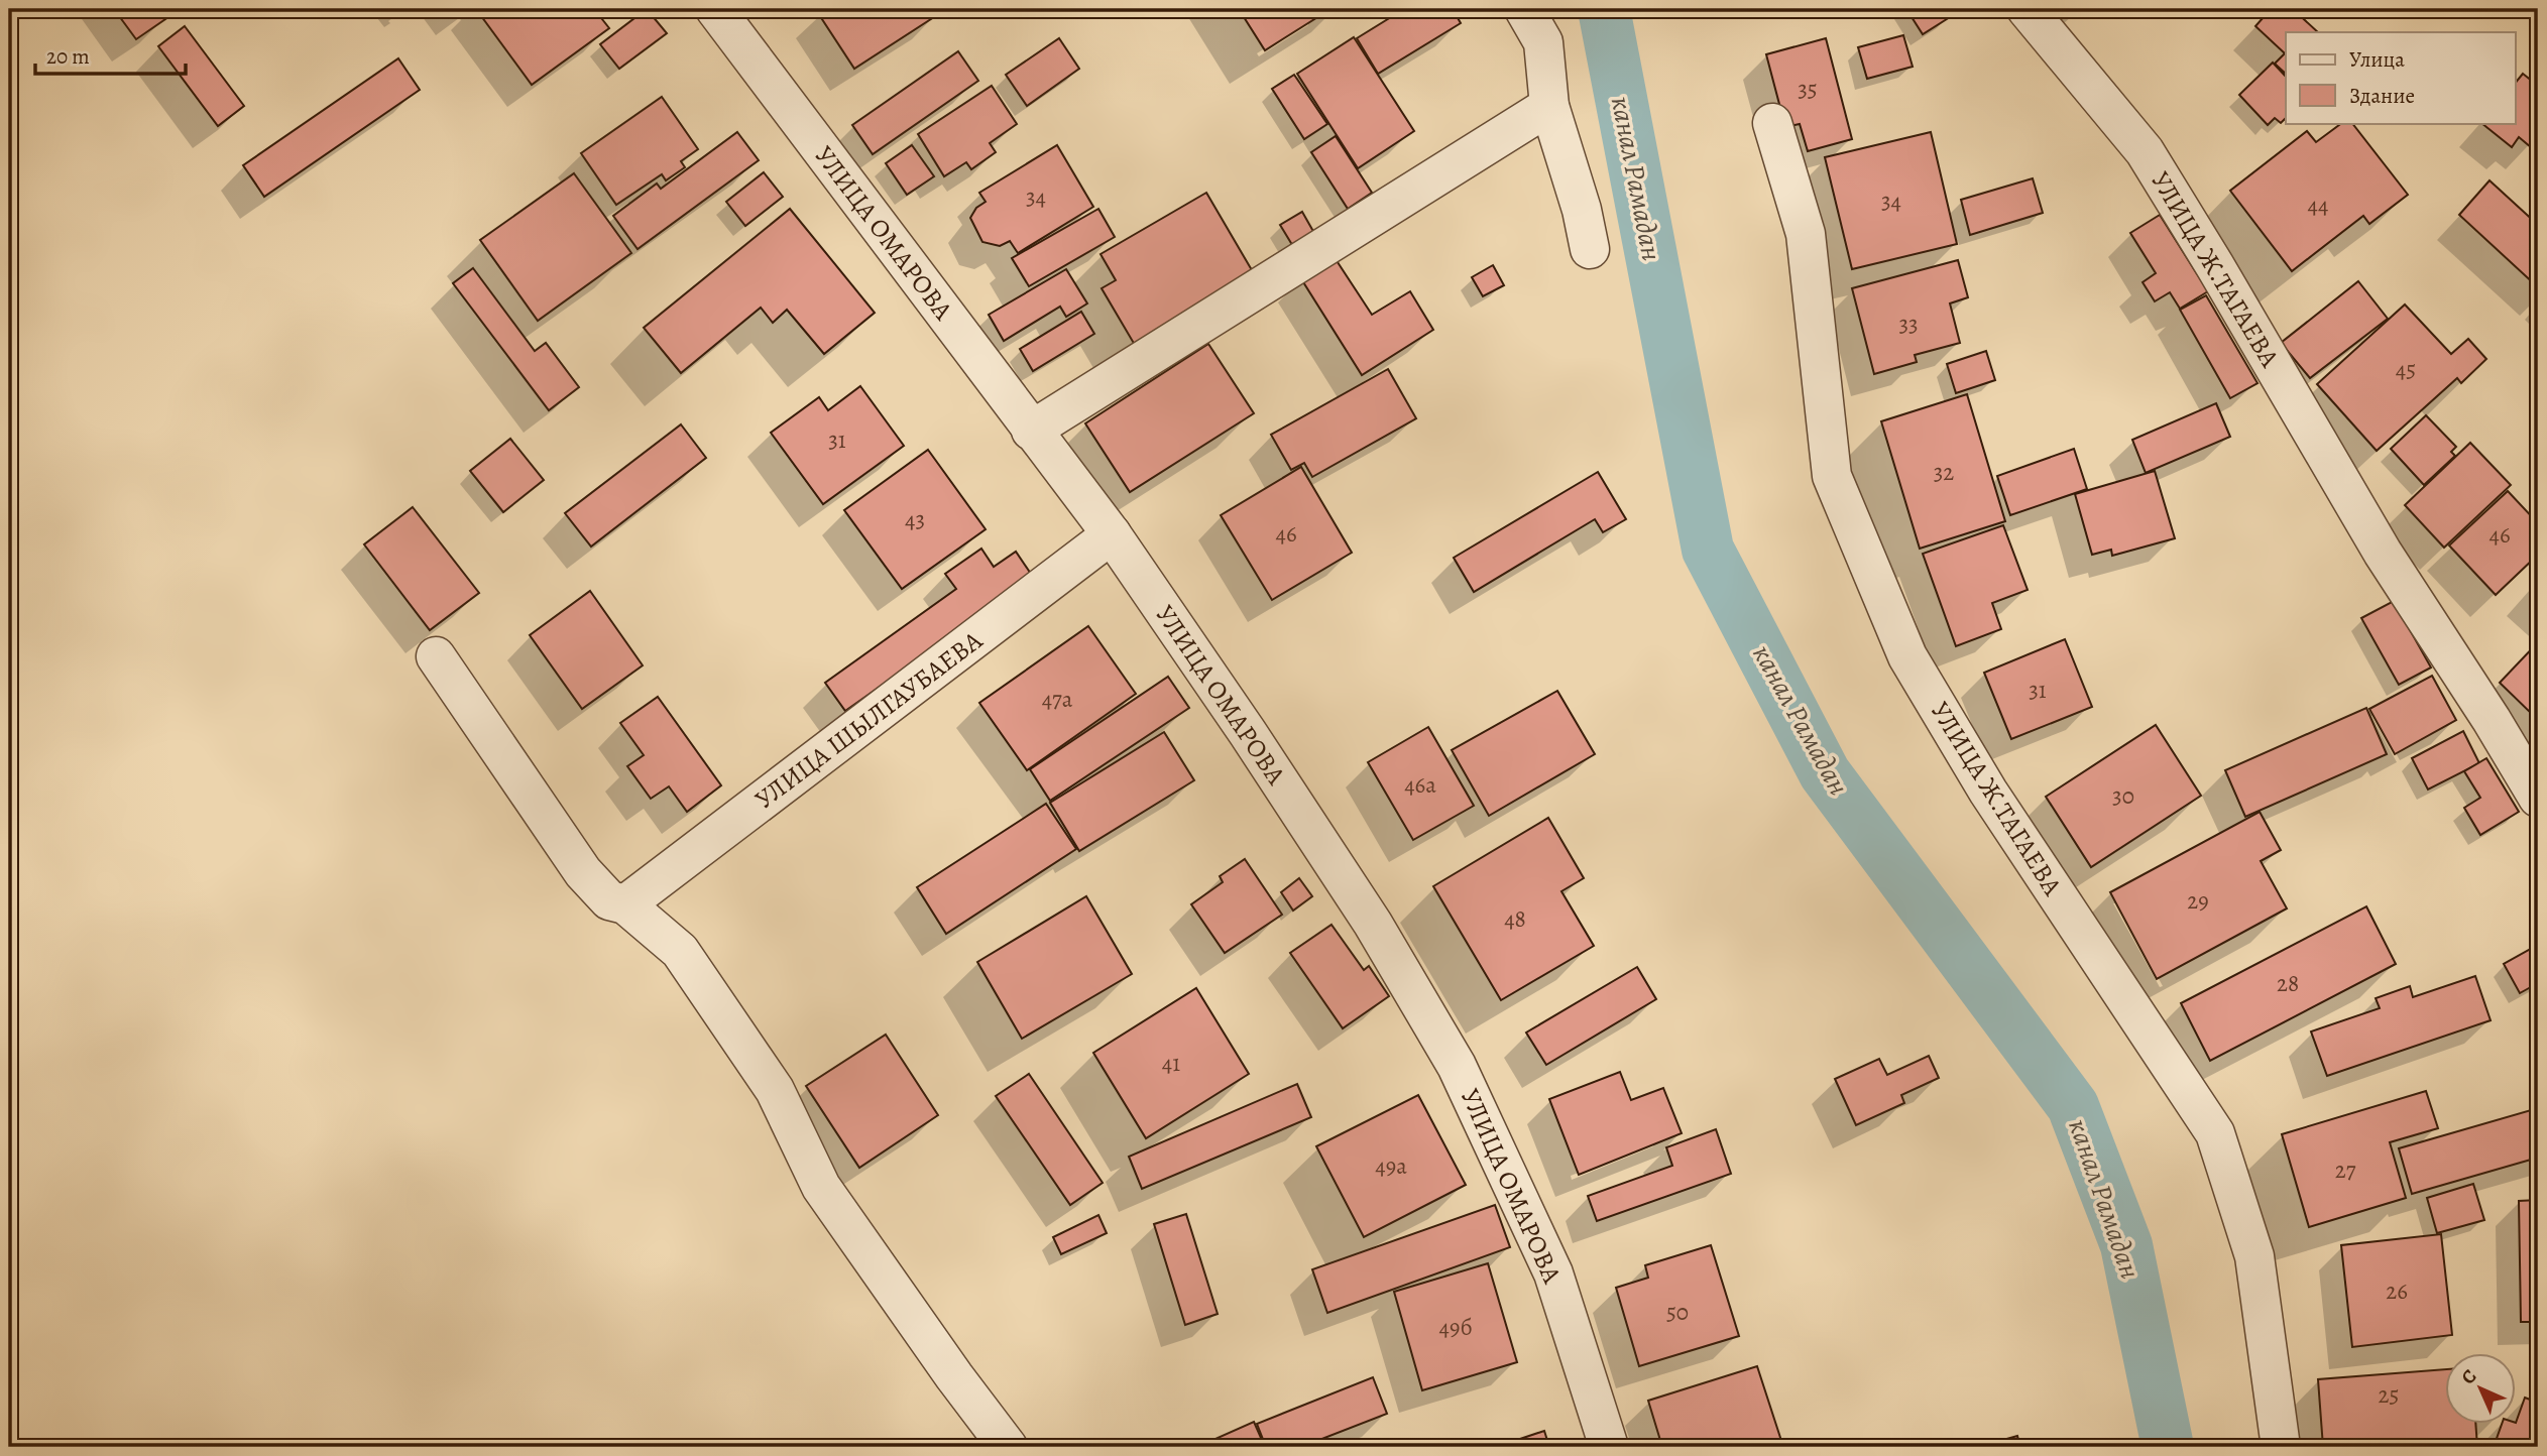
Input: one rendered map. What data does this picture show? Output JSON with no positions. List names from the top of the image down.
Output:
{
  "streets": {
    "street": ["УЛИЦА ОМАРОВА", "УЛИЦА Ж.ТАГАЕВА", "УЛИЦА ШЫЛГАУБАЕВА"]
  },
  "crossings": [
    ["УЛИЦА ОМАРОВА", "УЛИЦА ШЫЛГАУБАЕВА"]
  ],
  "water": ["канал Рамадан"],
  "house_numbers": [
    "35",
    "34",
    "34",
    "44",
    "33",
    "45",
    "31",
    "32",
    "43",
    "46",
    "46",
    "31",
    "47а",
    "46а",
    "30",
    "29",
    "48",
    "28",
    "41",
    "49а",
    "27",
    "26",
    "50",
    "49б",
    "25"
  ],
  "legend": ["Улица", "Здание"],
  "scale_bar": "20 m",
  "north": "top left"
}
